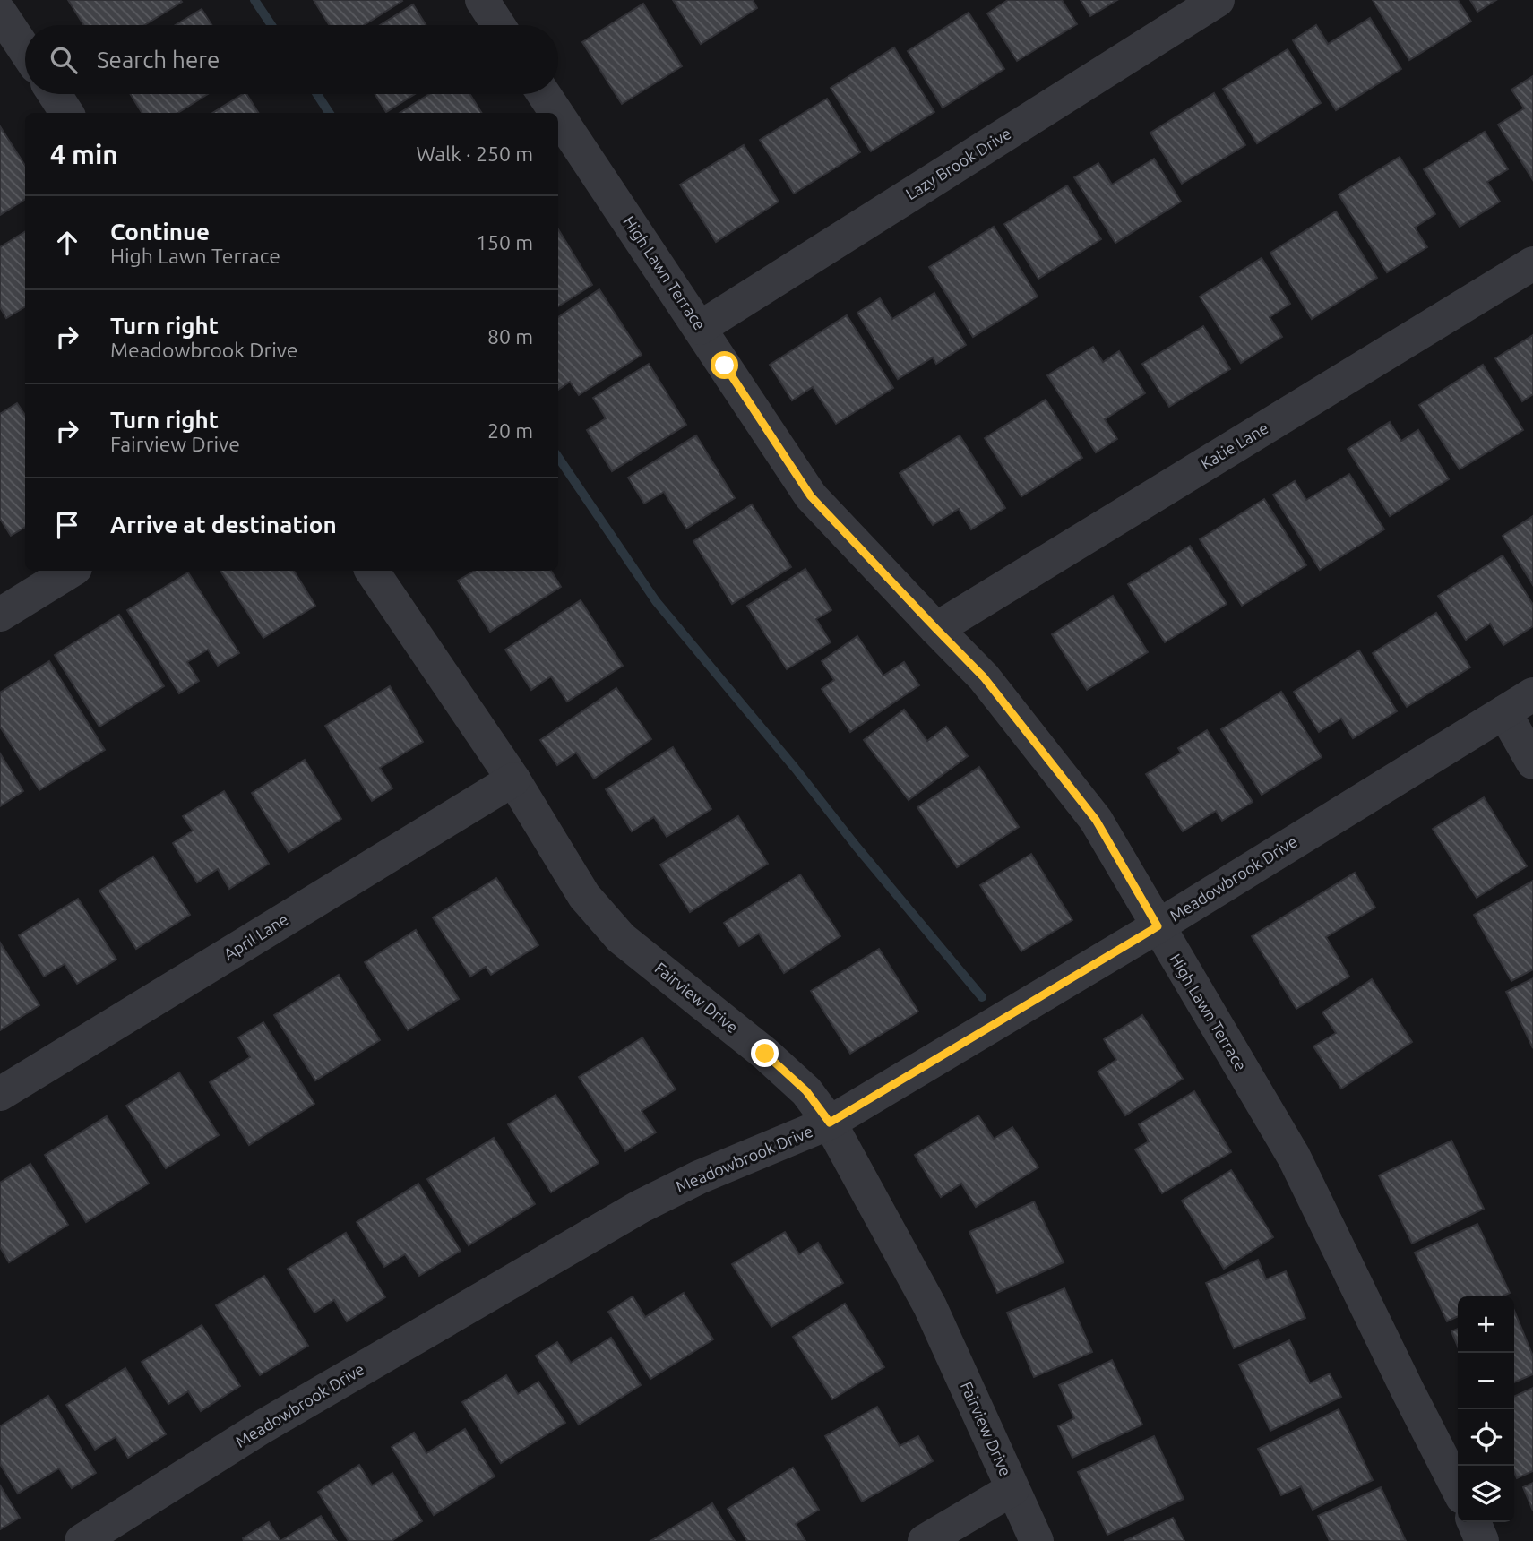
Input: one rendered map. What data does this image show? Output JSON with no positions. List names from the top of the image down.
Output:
{
  "streets": {
    "street": [
      "Lazy Brook Drive",
      "High Lawn Terrace",
      "Katie Lane",
      "Meadowbrook Drive",
      "April Lane",
      "Fairview Drive"
    ]
  },
  "crossings": [
    ["Lazy Brook Drive", "High Lawn Terrace"],
    ["High Lawn Terrace", "Katie Lane"],
    ["High Lawn Terrace", "Meadowbrook Drive"],
    ["Meadowbrook Drive", "Fairview Drive"],
    ["April Lane", "Fairview Drive"]
  ],
  "page": {
    "search": "Search here",
    "heading": ["4 min", "Walk · 250 m"],
    "list": [
      ["Continue", "High Lawn Terrace", "150 m"],
      ["Turn right", "Meadowbrook Drive", "80 m"],
      ["Turn right", "Fairview Drive", "20 m"],
      "Arrive at destination"
    ],
    "map_buttons": ["+", "−"]
  }
}
